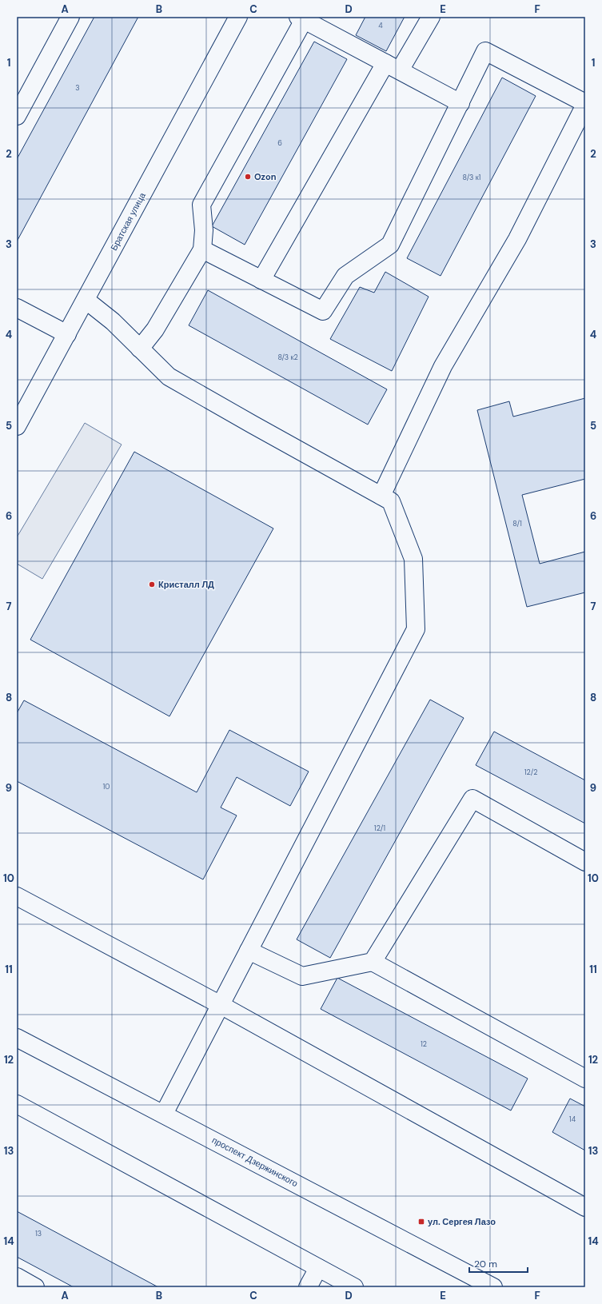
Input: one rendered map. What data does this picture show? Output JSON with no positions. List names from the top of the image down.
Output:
{
  "streets": {
    "street": ["Братская улица", "проспект Дзержинского"]
  },
  "places": {
    "other": ["Ozon", "Кристалл ЛД"],
    "transit": ["ул. Сергея Лазо"]
  },
  "house_numbers": [
    "4",
    "3",
    "6",
    "8/3 к1",
    "8/3 к2",
    "8/1",
    "12/2",
    "10",
    "12/1",
    "12",
    "14",
    "13"
  ],
  "scale_bar": "20 m",
  "grid": {
    "columns": [
      "A",
      "B",
      "C",
      "D",
      "E",
      "F"
    ],
    "rows": [
      "1",
      "2",
      "3",
      "4",
      "5",
      "6",
      "7",
      "8",
      "9",
      "10",
      "11",
      "12",
      "13",
      "14"
    ]
  }
}
